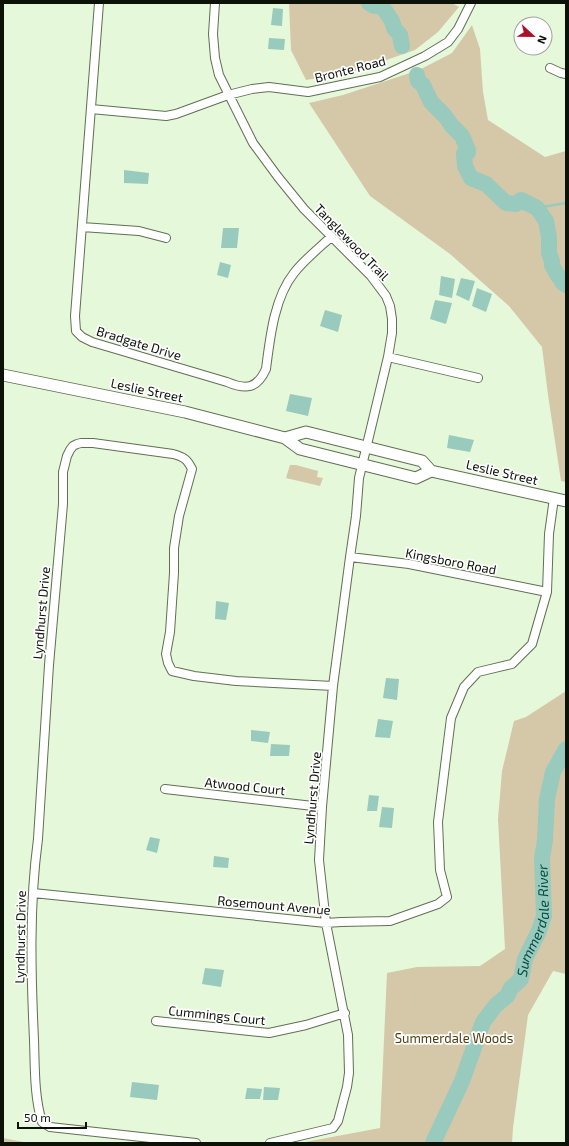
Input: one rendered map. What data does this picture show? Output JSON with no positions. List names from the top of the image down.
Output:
{
  "streets": {
    "main road": ["Leslie Street"],
    "street": [
      "Bronte Road",
      "Tanglewood Trail",
      "Bradgate Drive",
      "Kingsboro Road",
      "Lyndhurst Drive",
      "Atwood Court",
      "Rosemount Avenue",
      "Cummings Court"
    ]
  },
  "crossings": [
    ["Bronte Road", "Tanglewood Trail"],
    ["Bronte Road", "Bradgate Drive"],
    ["Tanglewood Trail", "Bradgate Drive"],
    ["Tanglewood Trail", "Leslie Street"],
    ["Tanglewood Trail", "Lyndhurst Drive"],
    ["Leslie Street", "Lyndhurst Drive"],
    ["Leslie Street", "Rosemount Avenue"],
    ["Kingsboro Road", "Lyndhurst Drive"],
    ["Kingsboro Road", "Rosemount Avenue"],
    ["Lyndhurst Drive", "Atwood Court"],
    ["Lyndhurst Drive", "Rosemount Avenue"],
    ["Lyndhurst Drive", "Cummings Court"]
  ],
  "water": ["Summerdale River"],
  "parks": ["Summerdale Woods"],
  "scale_bar": "50 m",
  "north": "right"
}
